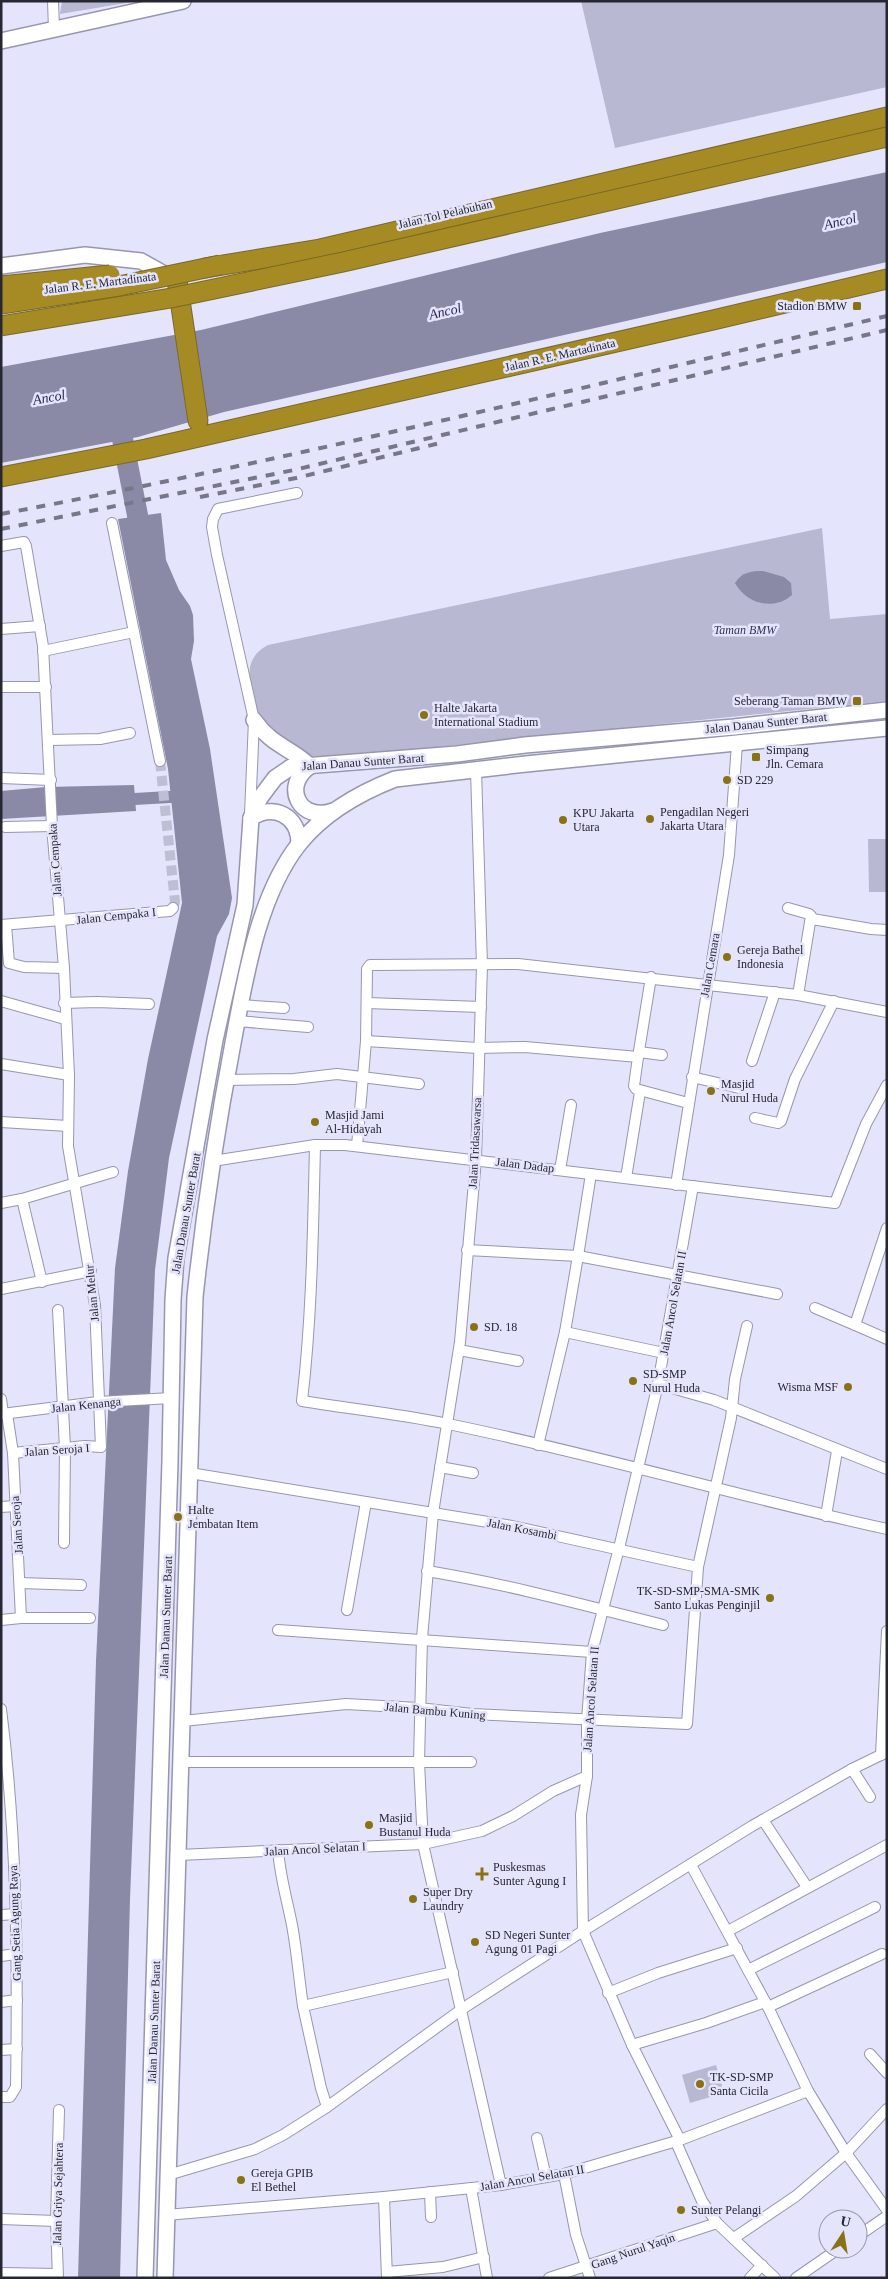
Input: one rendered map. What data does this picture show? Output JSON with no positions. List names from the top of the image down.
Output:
{
  "streets": {
    "highway": ["Jalan Tol Pelabuhan", "Jalan R. E. Martadinata"],
    "main road": ["Jalan Danau Sunter Barat"],
    "street": [
      "Jalan Cempaka",
      "Jalan Cempaka I",
      "Jalan Cemara",
      "Jalan Tridasawarsa",
      "Jalan Dadap",
      "Jalan Melur",
      "Jalan Ancol Selatan II",
      "Jalan Kenanga",
      "Jalan Seroja I",
      "Jalan Seroja",
      "Jalan Kosambi",
      "Jalan Bambu Kuning",
      "Jalan Ancol Selatan I",
      "Gang Setia Agung Raya",
      "Jalan Griya Sejahtera",
      "Gang Nurul Yaqin"
    ]
  },
  "crossings": [
    ["Jalan Danau Sunter Barat", "Jalan Cemara"],
    ["Jalan Danau Sunter Barat", "Jalan Tridasawarsa"],
    ["Jalan Danau Sunter Barat", "Jalan Dadap"],
    ["Jalan Danau Sunter Barat", "Jalan Ancol Selatan II"],
    ["Jalan Danau Sunter Barat", "Jalan Kenanga"],
    ["Jalan Danau Sunter Barat", "Jalan Kosambi"],
    ["Jalan Danau Sunter Barat", "Jalan Bambu Kuning"],
    ["Jalan Danau Sunter Barat", "Jalan Ancol Selatan I"],
    ["Jalan Cempaka", "Jalan Cempaka I"],
    ["Jalan Cempaka", "Jalan Melur"],
    ["Jalan Cemara", "Jalan Dadap"],
    ["Jalan Tridasawarsa", "Jalan Dadap"],
    ["Jalan Tridasawarsa", "Jalan Ancol Selatan II"],
    ["Jalan Tridasawarsa", "Jalan Kosambi"],
    ["Jalan Tridasawarsa", "Jalan Bambu Kuning"],
    ["Jalan Tridasawarsa", "Jalan Ancol Selatan I"],
    ["Jalan Dadap", "Jalan Ancol Selatan II"],
    ["Jalan Melur", "Jalan Kenanga"],
    ["Jalan Melur", "Jalan Seroja I"],
    ["Jalan Ancol Selatan II", "Jalan Kosambi"],
    ["Jalan Ancol Selatan II", "Jalan Bambu Kuning"],
    ["Jalan Ancol Selatan II", "Jalan Ancol Selatan I"],
    ["Jalan Ancol Selatan II", "Gang Nurul Yaqin"],
    ["Jalan Kenanga", "Jalan Seroja"],
    ["Jalan Seroja I", "Jalan Seroja"],
    ["Jalan Kosambi", "Jalan Bambu Kuning"]
  ],
  "water": ["Ancol"],
  "parks": ["Taman BMW"],
  "places": {
    "transit": ["Stadion BMW", "Seberang Taman BMW", "Simpang Jln. Cemara"],
    "other": [
      "Halte Jakarta International Stadium",
      "SD 229",
      "Pengadilan Negeri Jakarta Utara",
      "KPU Jakarta Utara",
      "Gereja Bathel Indonesia",
      "Masjid Nurul Huda",
      "Masjid Jami Al-Hidayah",
      "SD. 18",
      "SD-SMP Nurul Huda",
      "Wisma MSF",
      "Halte Jembatan Item",
      "TK-SD-SMP-SMA-SMK Santo Lukas Penginjil",
      "Masjid Bustanul Huda",
      "Super Dry Laundry",
      "SD Negeri Sunter Agung 01 Pagi",
      "TK-SD-SMP Santa Cicila",
      "Gereja GPIB El Bethel",
      "Sunter Pelangi"
    ],
    "health": ["Puskesmas Sunter Agung I"]
  },
  "north": "top"
}
